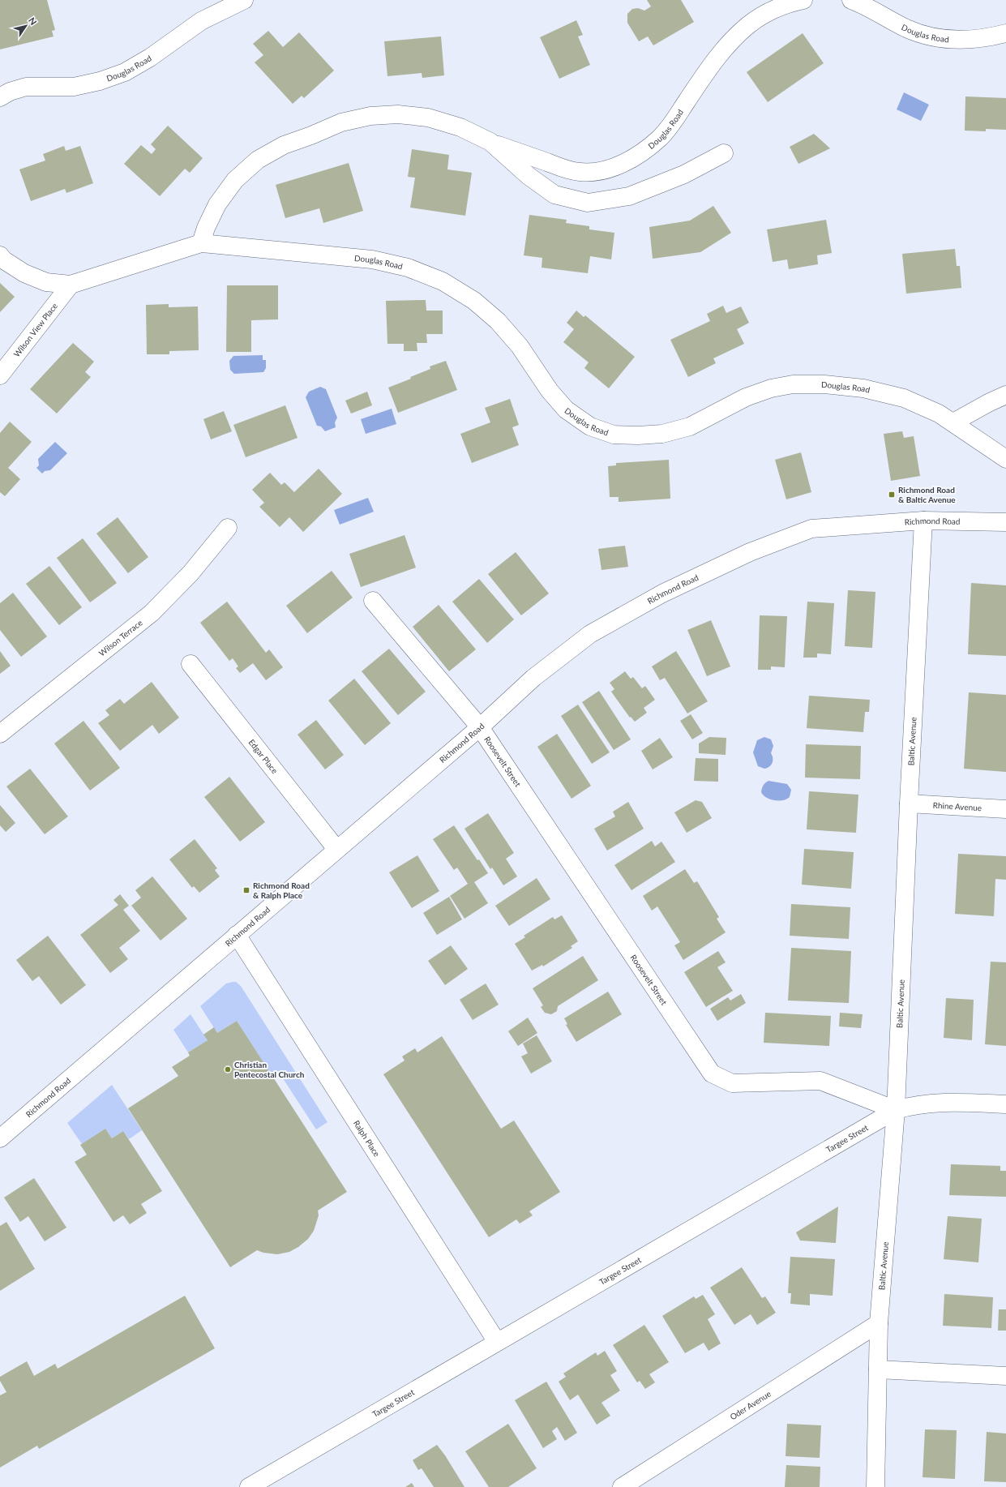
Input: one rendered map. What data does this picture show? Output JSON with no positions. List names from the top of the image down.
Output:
{
  "streets": {
    "street": [
      "Douglas Road",
      "Wilson View Place",
      "Richmond Road",
      "Wilson Terrace",
      "Baltic Avenue",
      "Edgar Place",
      "Roosevelt Street",
      "Rhine Avenue",
      "Ralph Place",
      "Targee Street",
      "Oder Avenue"
    ]
  },
  "crossings": [
    ["Douglas Road", "Wilson View Place"],
    ["Richmond Road", "Baltic Avenue"],
    ["Richmond Road", "Edgar Place"],
    ["Richmond Road", "Roosevelt Street"],
    ["Richmond Road", "Ralph Place"],
    ["Baltic Avenue", "Roosevelt Street"],
    ["Baltic Avenue", "Rhine Avenue"],
    ["Baltic Avenue", "Targee Street"],
    ["Baltic Avenue", "Oder Avenue"],
    ["Roosevelt Street", "Targee Street"],
    ["Ralph Place", "Targee Street"]
  ],
  "places": {
    "transit": ["Richmond Road & Baltic Avenue", "Richmond Road & Ralph Place"],
    "other": ["Christian Pentecostal Church"]
  },
  "north": "top right"
}
